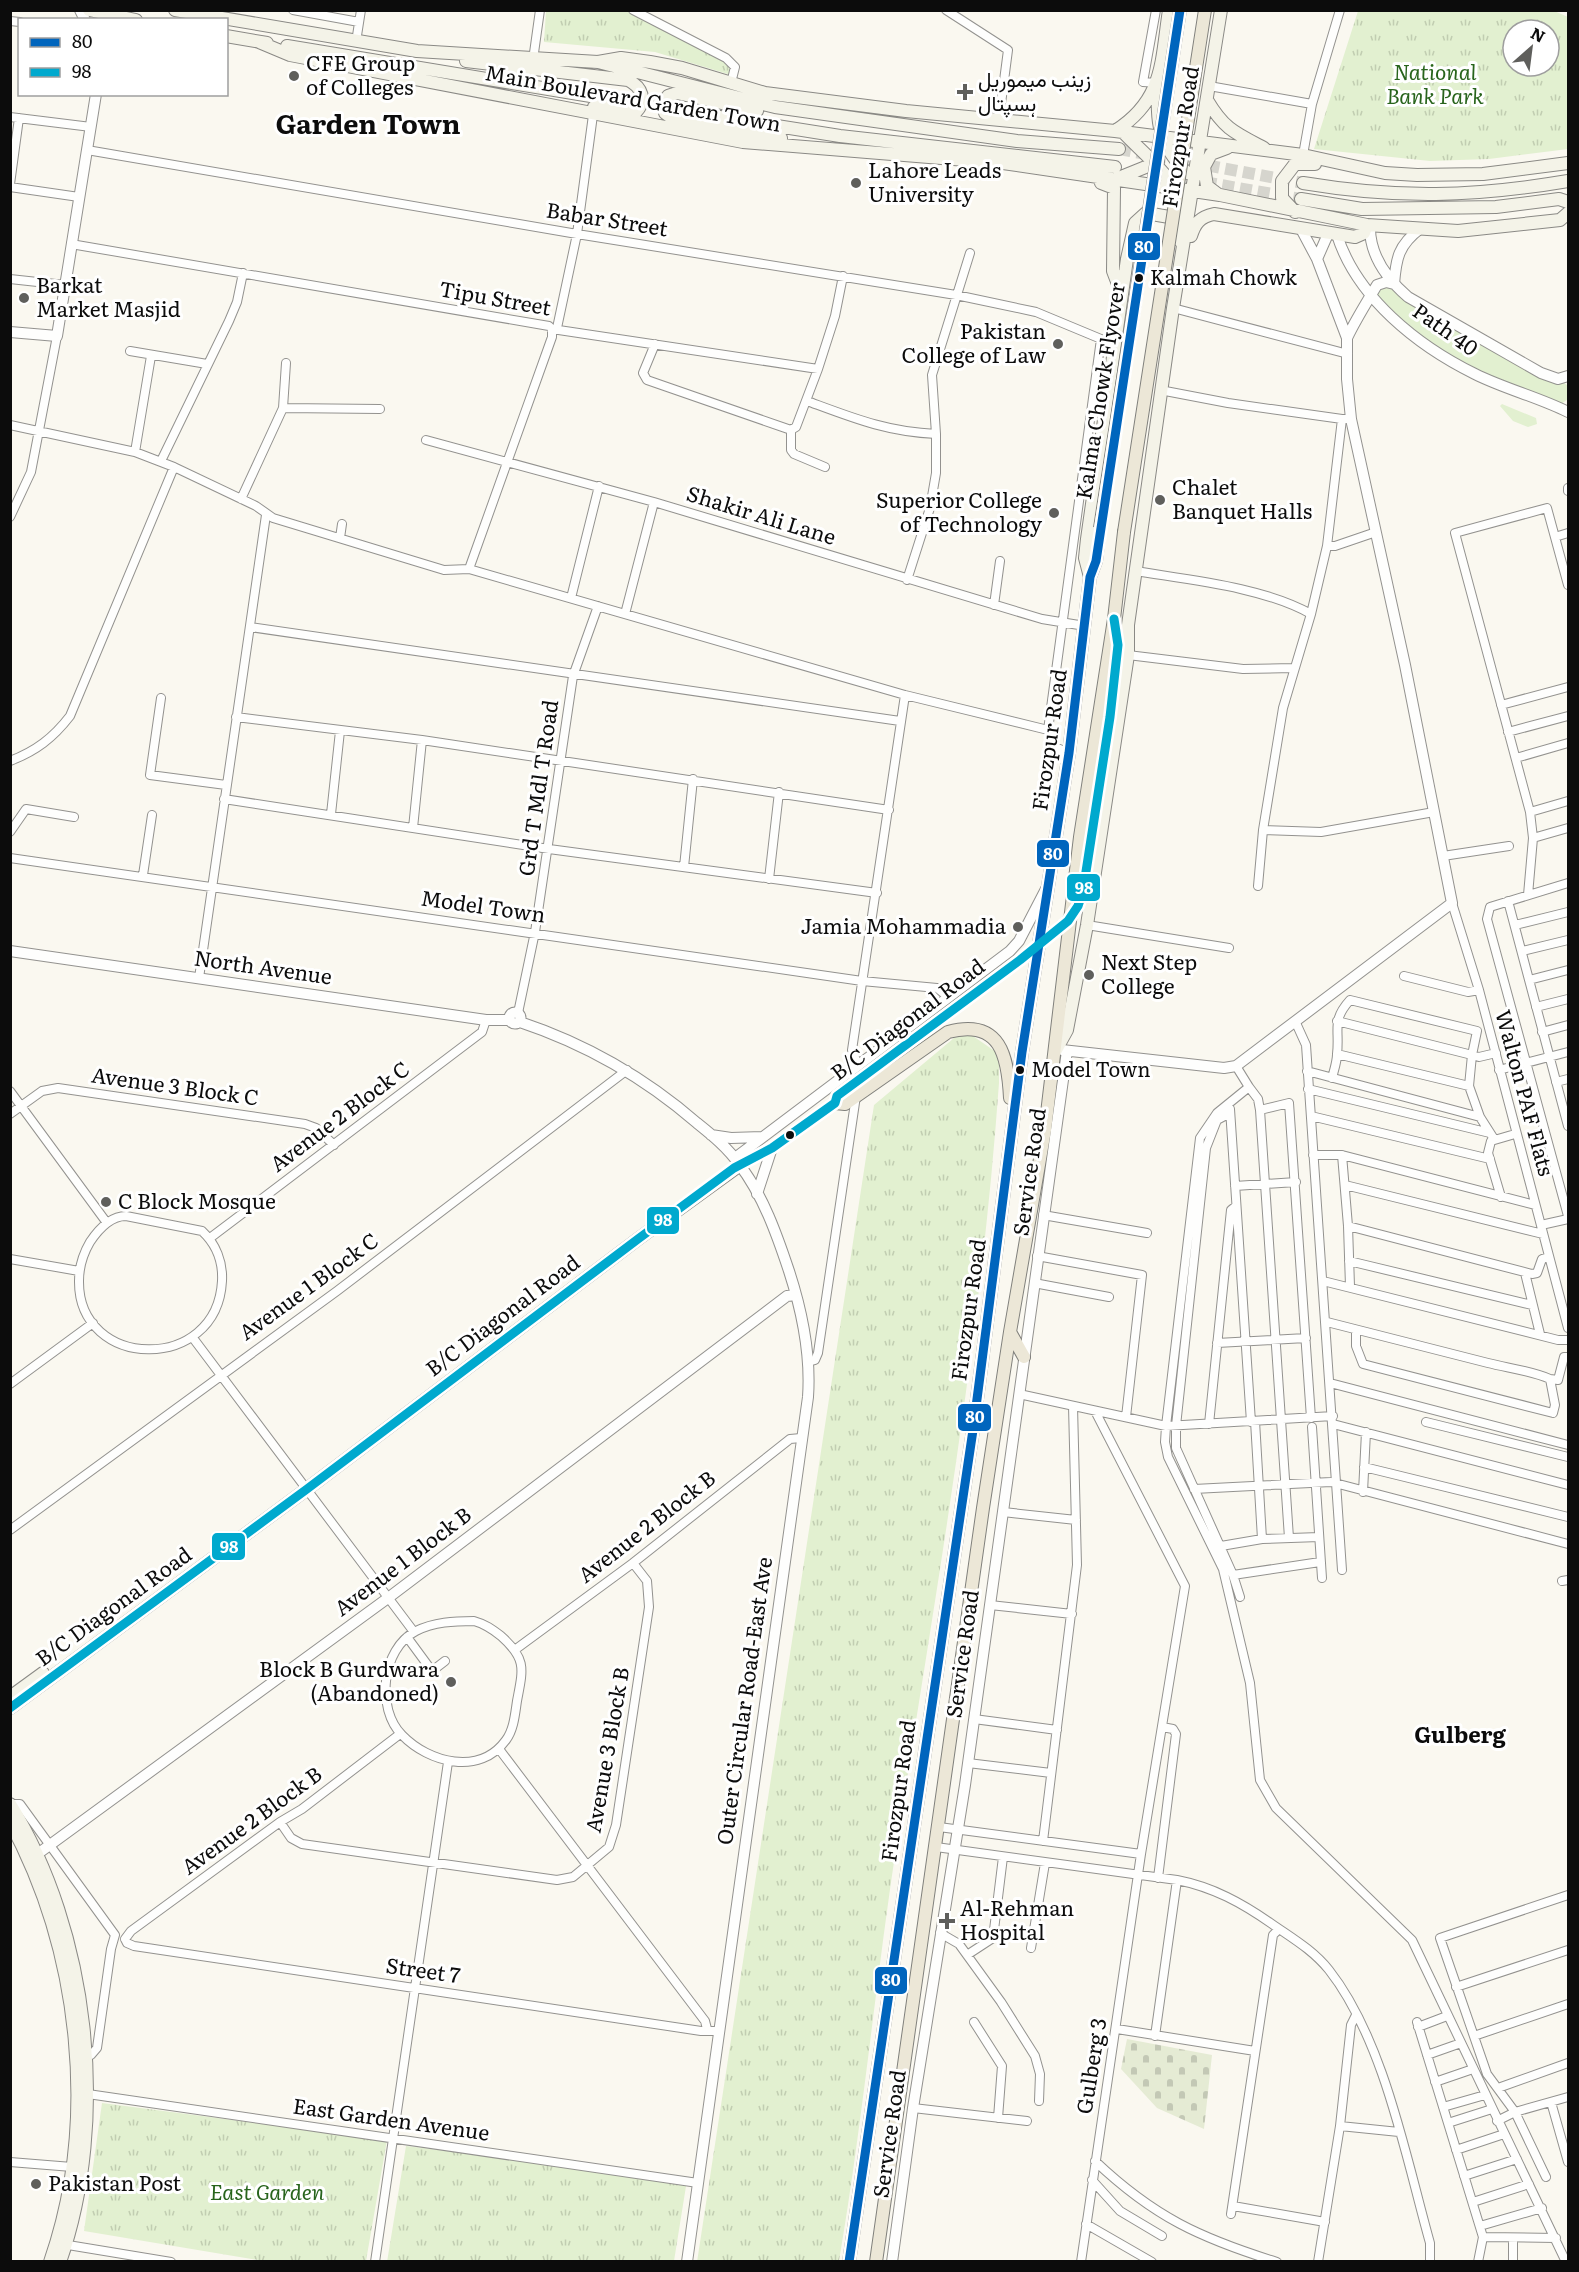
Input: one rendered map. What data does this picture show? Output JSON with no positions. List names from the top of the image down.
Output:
{
  "streets": {
    "main road": [
      "Main Boulevard Garden Town",
      "Firozpur Road",
      "Kalma Chowk Flyover",
      "B/C Diagonal Road"
    ],
    "street": [
      "Babar Street",
      "Tipu Street",
      "Path 40",
      "Shakir Ali Lane",
      "Grd T Mdl T Road",
      "Model Town",
      "North Avenue",
      "Avenue 3 Block C",
      "Walton PAF Flats",
      "Avenue 2 Block C",
      "Service Road",
      "Avenue 1 Block C",
      "Avenue 2 Block B",
      "Avenue 1 Block B",
      "Outer Circular Road-East Ave",
      "Avenue 3 Block B",
      "Street 7",
      "Gulberg 3",
      "East Garden Avenue"
    ]
  },
  "crossings": [
    ["Main Boulevard Garden Town", "Firozpur Road"],
    ["Firozpur Road", "Babar Street"],
    ["Firozpur Road", "Kalma Chowk Flyover"],
    ["Firozpur Road", "Shakir Ali Lane"],
    ["Firozpur Road", "Service Road"],
    ["Grd T Mdl T Road", "Model Town"],
    ["Grd T Mdl T Road", "North Avenue"],
    ["Grd T Mdl T Road", "Outer Circular Road-East Ave"],
    ["North Avenue", "Avenue 2 Block C"],
    ["North Avenue", "Outer Circular Road-East Ave"],
    ["B/C Diagonal Road", "Outer Circular Road-East Ave"],
    ["Avenue 3 Block C", "Avenue 2 Block C"],
    ["Avenue 1 Block C", "Outer Circular Road-East Ave"],
    ["Avenue 2 Block B", "Outer Circular Road-East Ave"],
    ["Avenue 2 Block B", "Avenue 3 Block B"],
    ["Avenue 2 Block B", "Street 7"],
    ["Avenue 1 Block B", "Outer Circular Road-East Ave"],
    ["Outer Circular Road-East Ave", "Street 7"],
    ["Outer Circular Road-East Ave", "East Garden Avenue"]
  ],
  "districts": ["Garden Town", "Gulberg"],
  "parks": ["National Bank Park", "East Garden"],
  "places": {
    "other": [
      "CFE Group of Colleges",
      "Lahore Leads University",
      "Kalmah Chowk",
      "Barkat Market Masjid",
      "Pakistan College of Law",
      "Chalet Banquet Halls",
      "Superior College of Technology",
      "Jamia Mohammadia",
      "Next Step College",
      "Model Town",
      "C Block Mosque",
      "Block B Gurdwara (Abandoned)",
      "Pakistan Post"
    ],
    "health": ["زینب میموریل ہسپتال", "Al-Rehman Hospital"]
  },
  "lines": ["transit line 80", "transit line 98"],
  "legend": ["80", "98"],
  "north": "top right"
}
